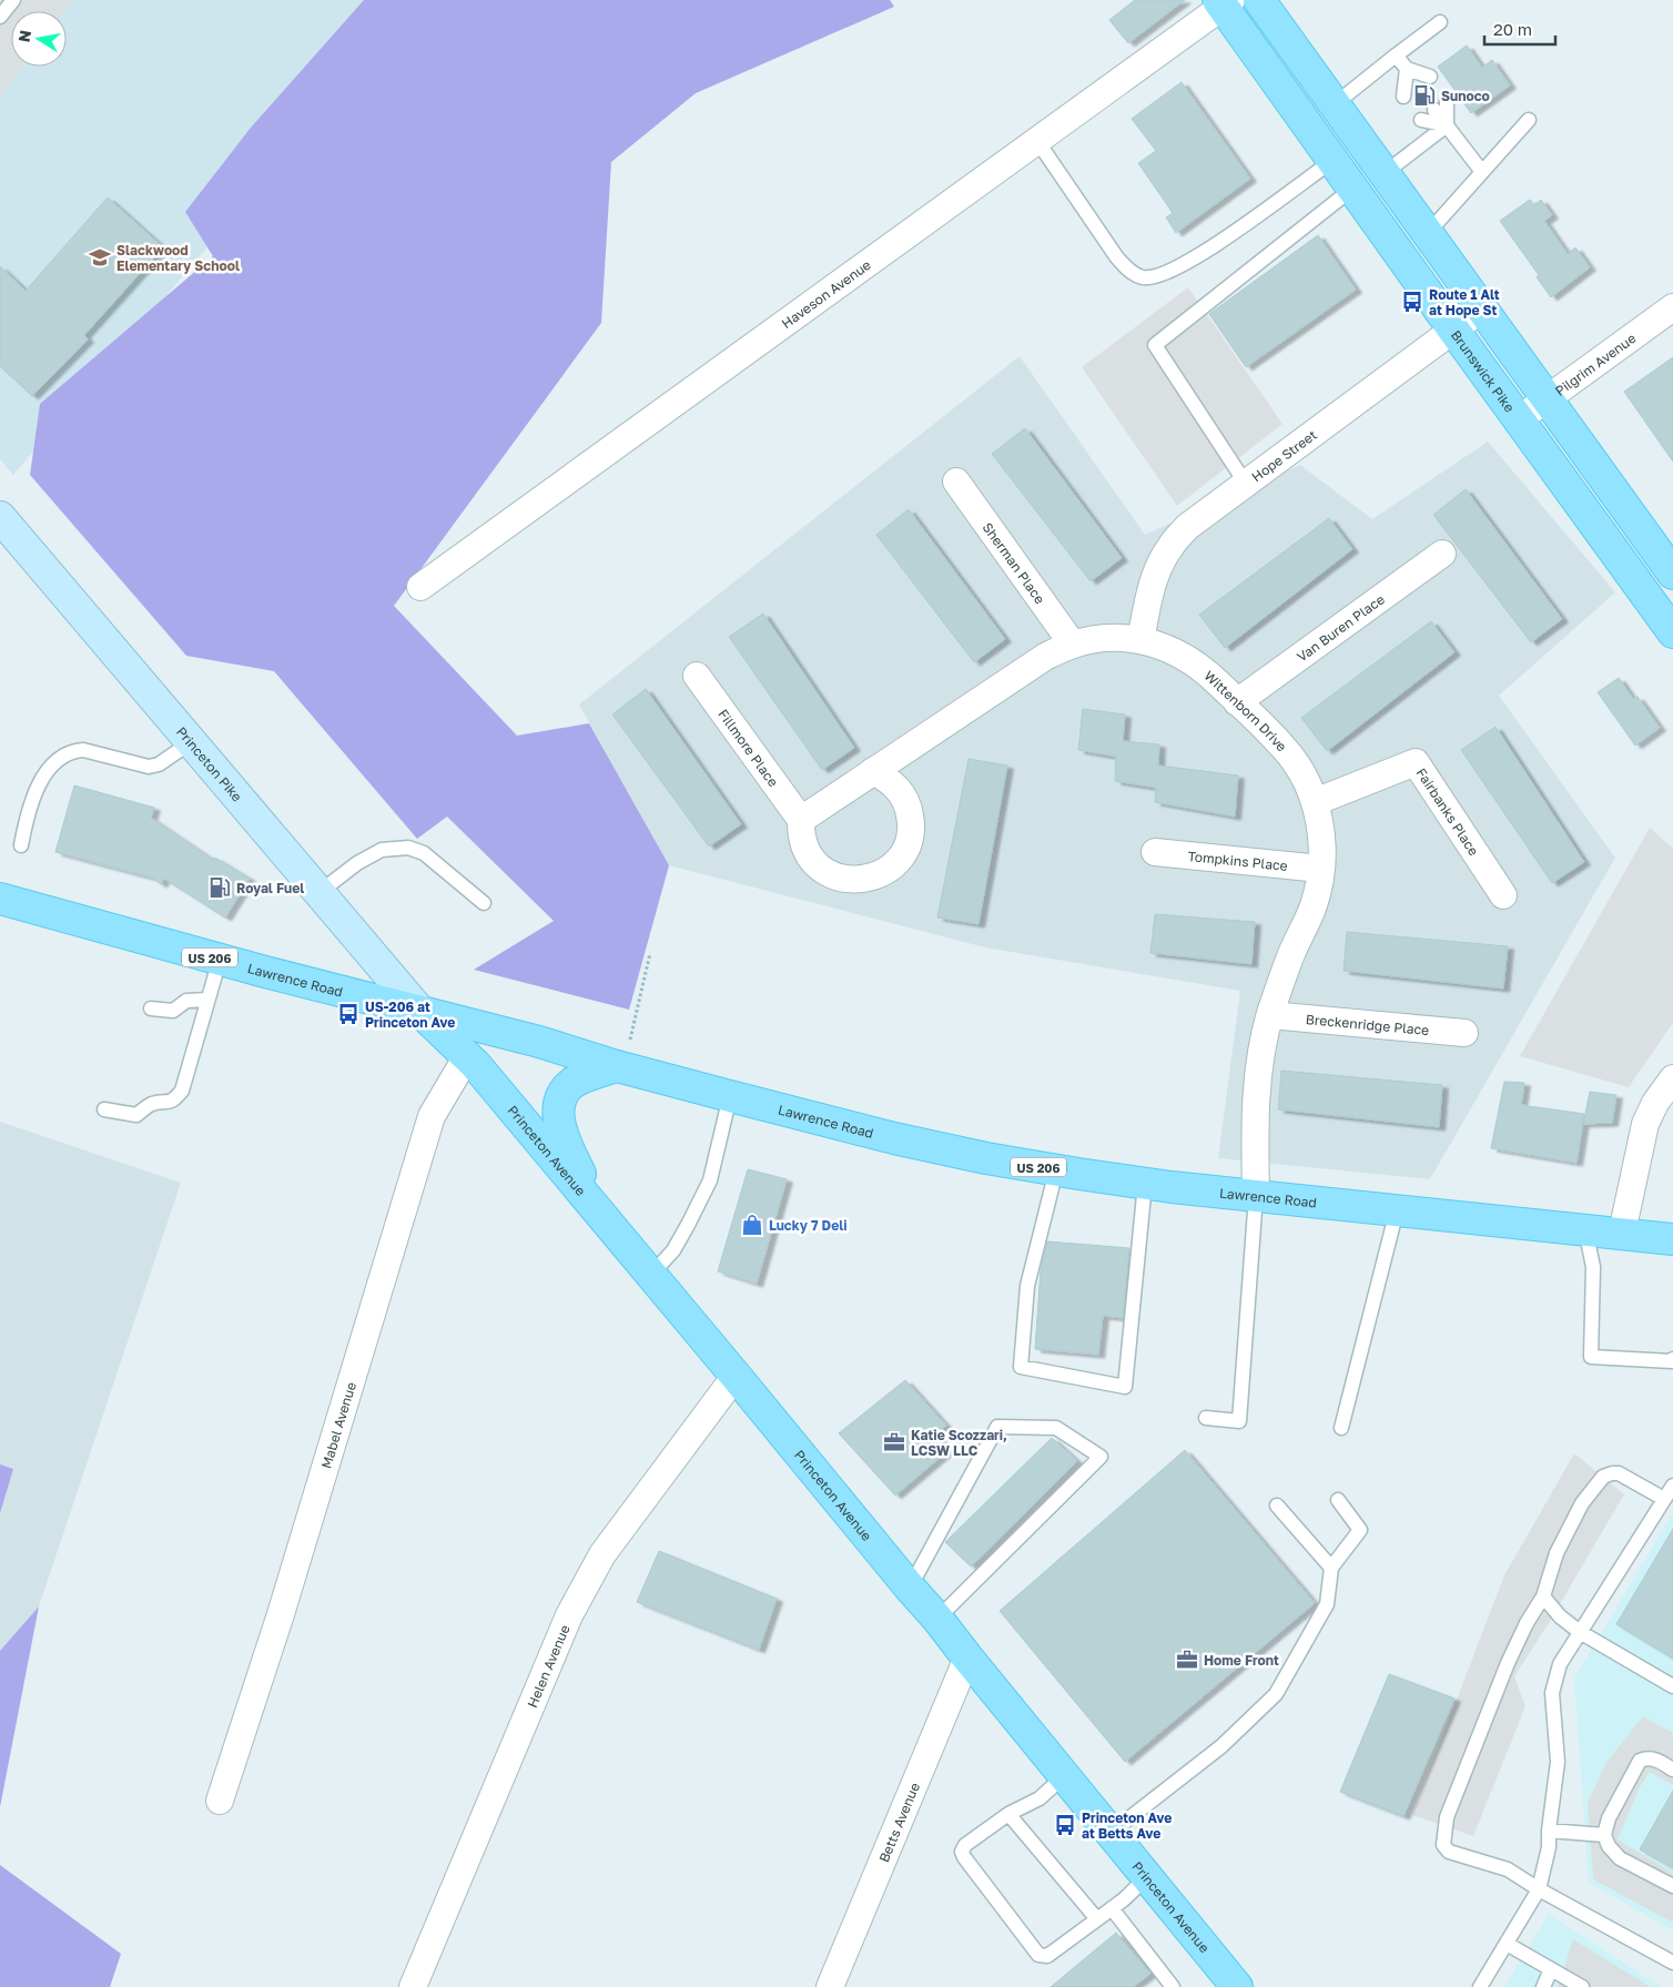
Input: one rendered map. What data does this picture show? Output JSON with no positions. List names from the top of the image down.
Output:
{
  "streets": {
    "main road": [
      "Brunswick Pike",
      "Princeton Pike",
      "US 206",
      "Lawrence Road",
      "Princeton Avenue"
    ],
    "street": [
      "Haveson Avenue",
      "Pilgrim Avenue",
      "Hope Street",
      "Sherman Place",
      "Van Buren Place",
      "Wittenborn Drive",
      "Fillmore Place",
      "Fairbanks Place",
      "Tompkins Place",
      "Breckenridge Place",
      "Mabel Avenue",
      "Helen Avenue",
      "Betts Avenue"
    ]
  },
  "crossings": [
    ["Haveson Avenue", "Brunswick Pike"],
    ["Pilgrim Avenue", "Brunswick Pike"],
    ["Brunswick Pike", "Hope Street"],
    ["Hope Street", "Wittenborn Drive"],
    ["Sherman Place", "Wittenborn Drive"],
    ["Van Buren Place", "Wittenborn Drive"],
    ["Wittenborn Drive", "Fillmore Place"],
    ["Wittenborn Drive", "Fairbanks Place"],
    ["Wittenborn Drive", "Tompkins Place"],
    ["Wittenborn Drive", "Lawrence Road"],
    ["Wittenborn Drive", "Breckenridge Place"],
    ["Princeton Pike", "Lawrence Road"],
    ["Princeton Pike", "Princeton Avenue"],
    ["Lawrence Road", "Princeton Avenue"],
    ["Princeton Avenue", "Mabel Avenue"],
    ["Princeton Avenue", "Helen Avenue"],
    ["Princeton Avenue", "Betts Avenue"]
  ],
  "places": {
    "fuel station": ["Sunoco", "Royal Fuel"],
    "school or university": ["Slackwood Elementary School"],
    "bus stop": ["Route 1 Alt at Hope St", "US-206 at Princeton Ave", "Princeton Ave at Betts Ave"],
    "shop": ["Lucky 7 Deli"],
    "office": ["Katie Scozzari, LCSW LLC", "Home Front"]
  },
  "scale_bar": "20 m",
  "north": "left"
}
